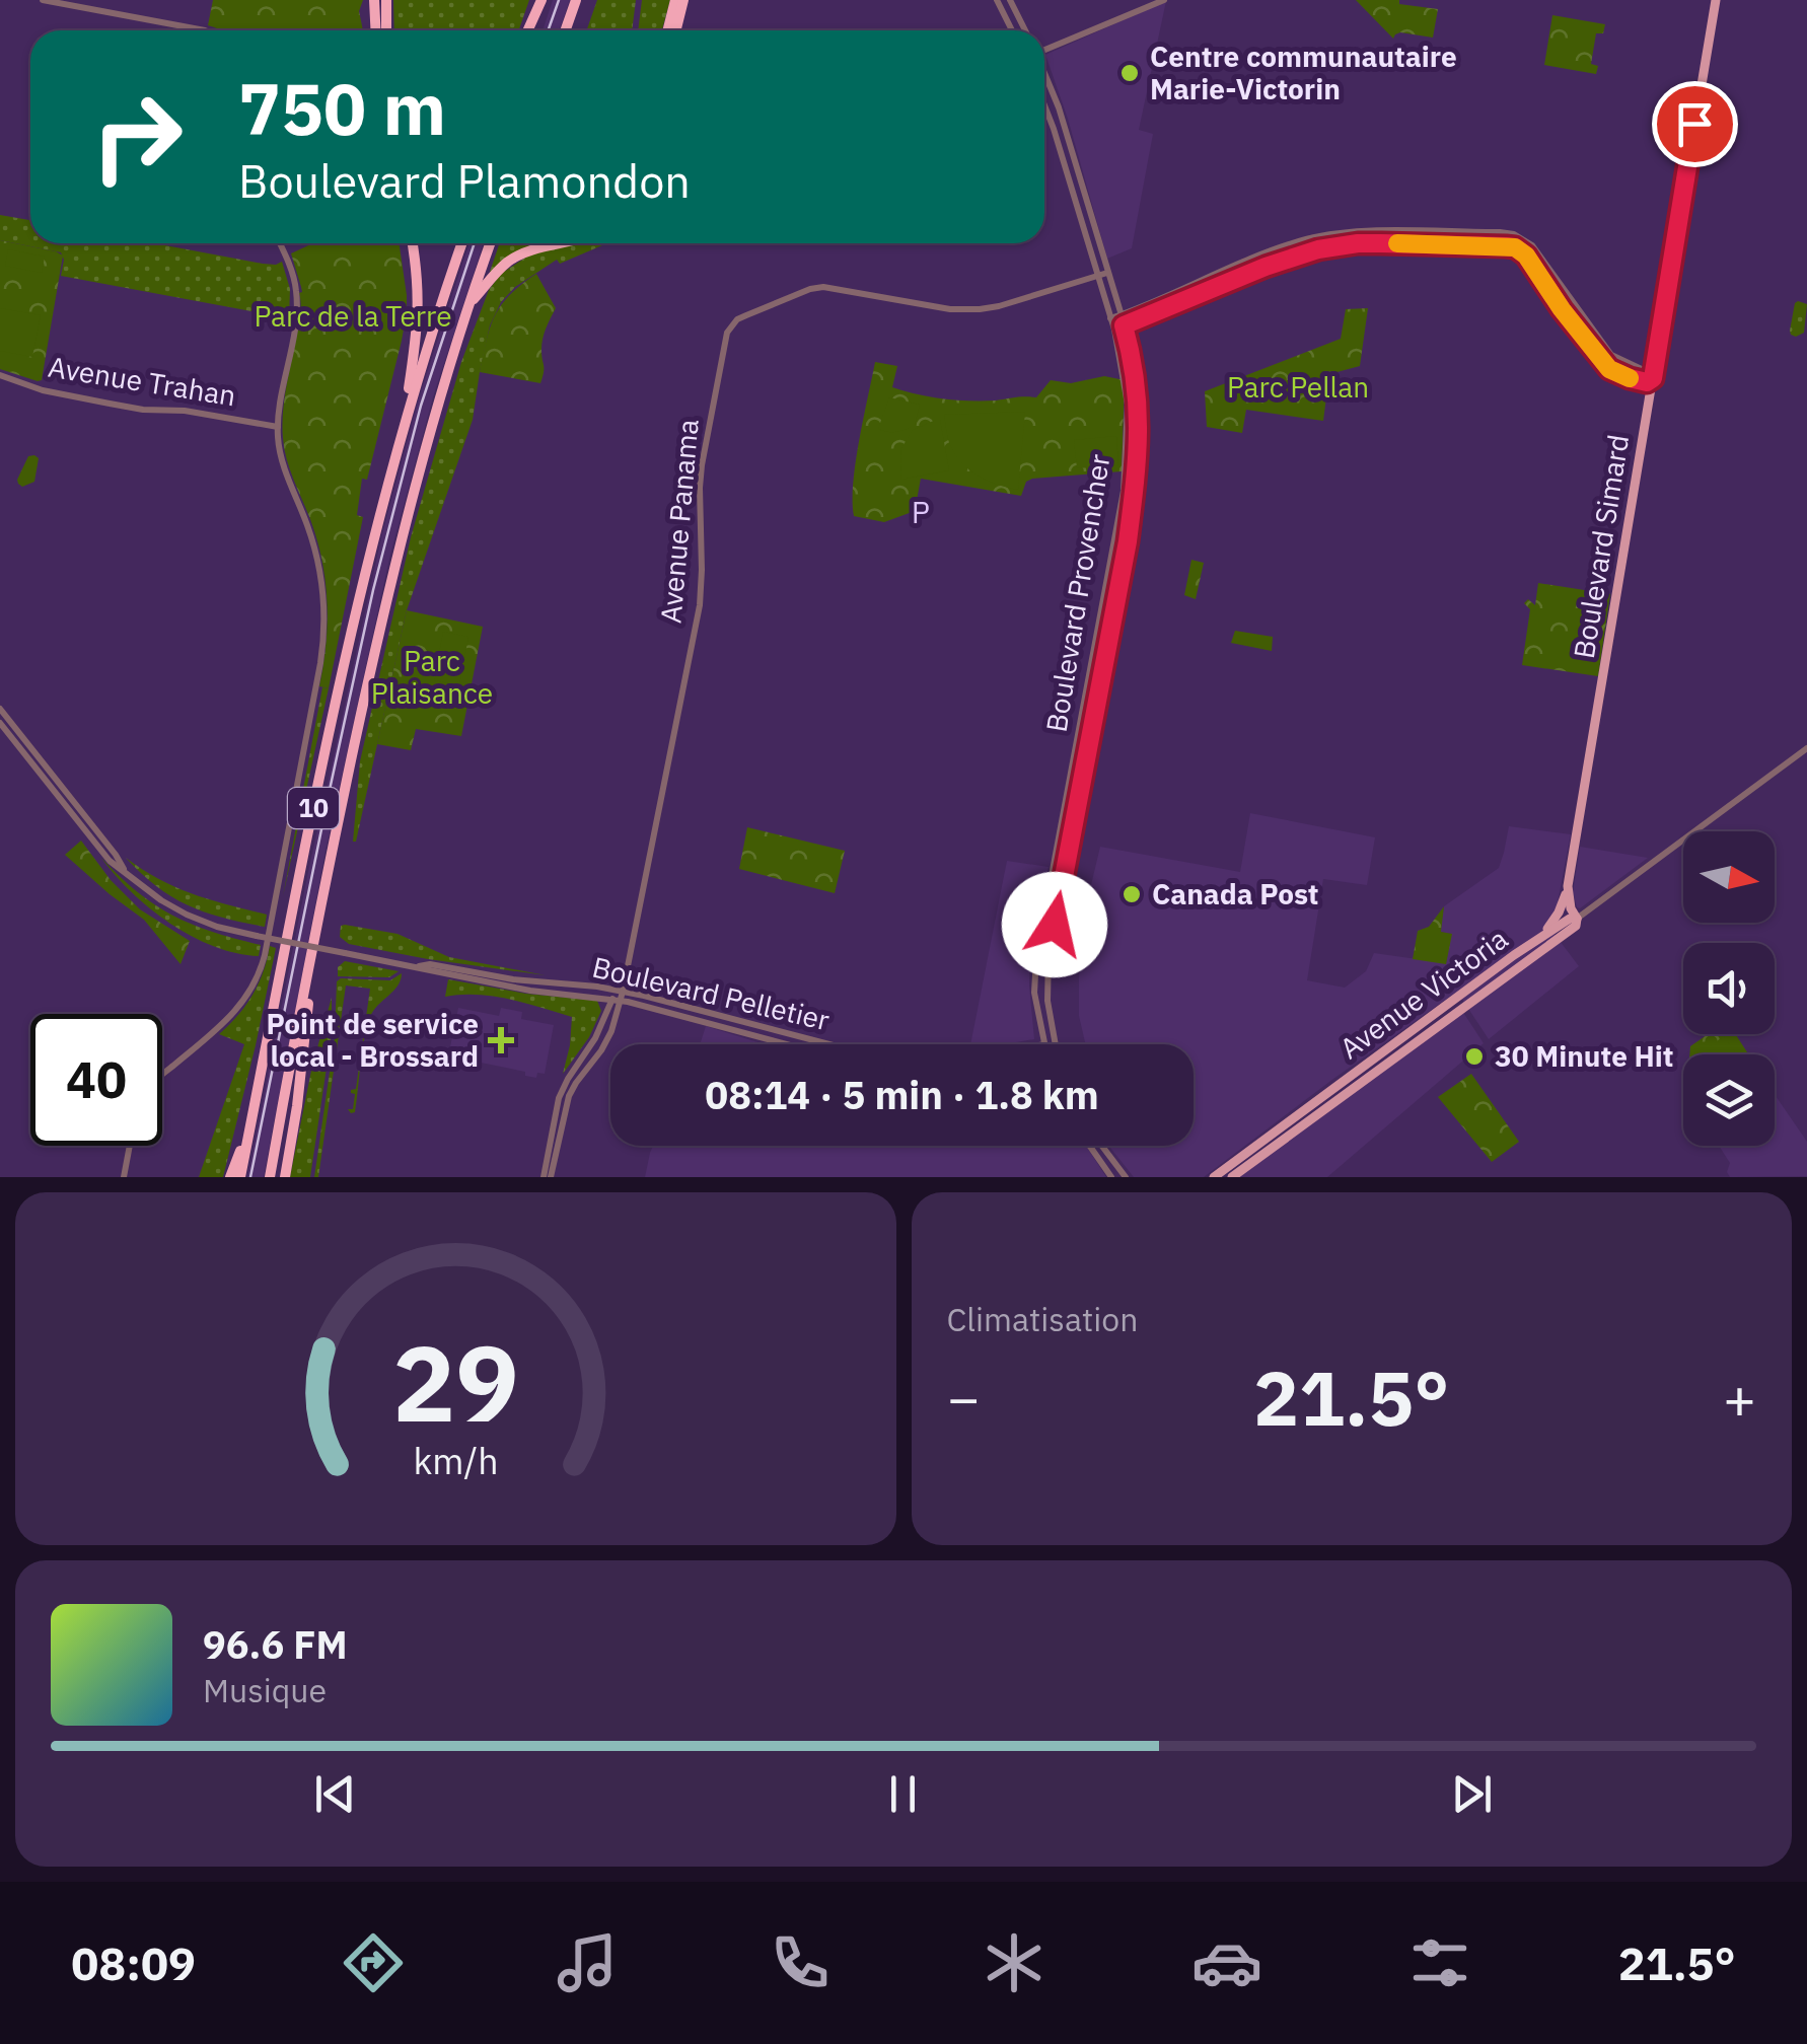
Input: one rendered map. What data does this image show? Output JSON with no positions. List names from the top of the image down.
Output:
{
  "streets": {
    "highway": ["10"],
    "main road": ["Boulevard Simard", "Avenue Victoria"],
    "street": [
      "Avenue Trahan",
      "Avenue Panama",
      "Boulevard Provencher",
      "Boulevard Pelletier"
    ]
  },
  "crossings": [
    ["Avenue Panama", "Boulevard Provencher"],
    ["Avenue Panama", "Boulevard Pelletier"],
    ["Boulevard Simard", "Avenue Victoria"],
    ["Boulevard Provencher", "Boulevard Pelletier"]
  ],
  "districts": ["P"],
  "parks": ["Parc de la Terre", "Parc Pellan", "Parc Plaisance"],
  "places": {
    "other": ["Centre communautaire Marie-Victorin", "Canada Post", "30 Minute Hit"],
    "health": ["Point de service local - Brossard"]
  },
  "north": "right",
  "page": {
    "turn": ["750 m", "Boulevard Plamondon"],
    "limit": "40",
    "trip": "08:14 · 5 min · 1.8 km",
    "tile": "Climatisation",
    "heat": ["−", "21.5°", "+"],
    "song": ["96.6 FM", "Musique"],
    "tabs": ["08:09", "21.5°"],
    "gauge": ["29", "km/h"]
  }
}
